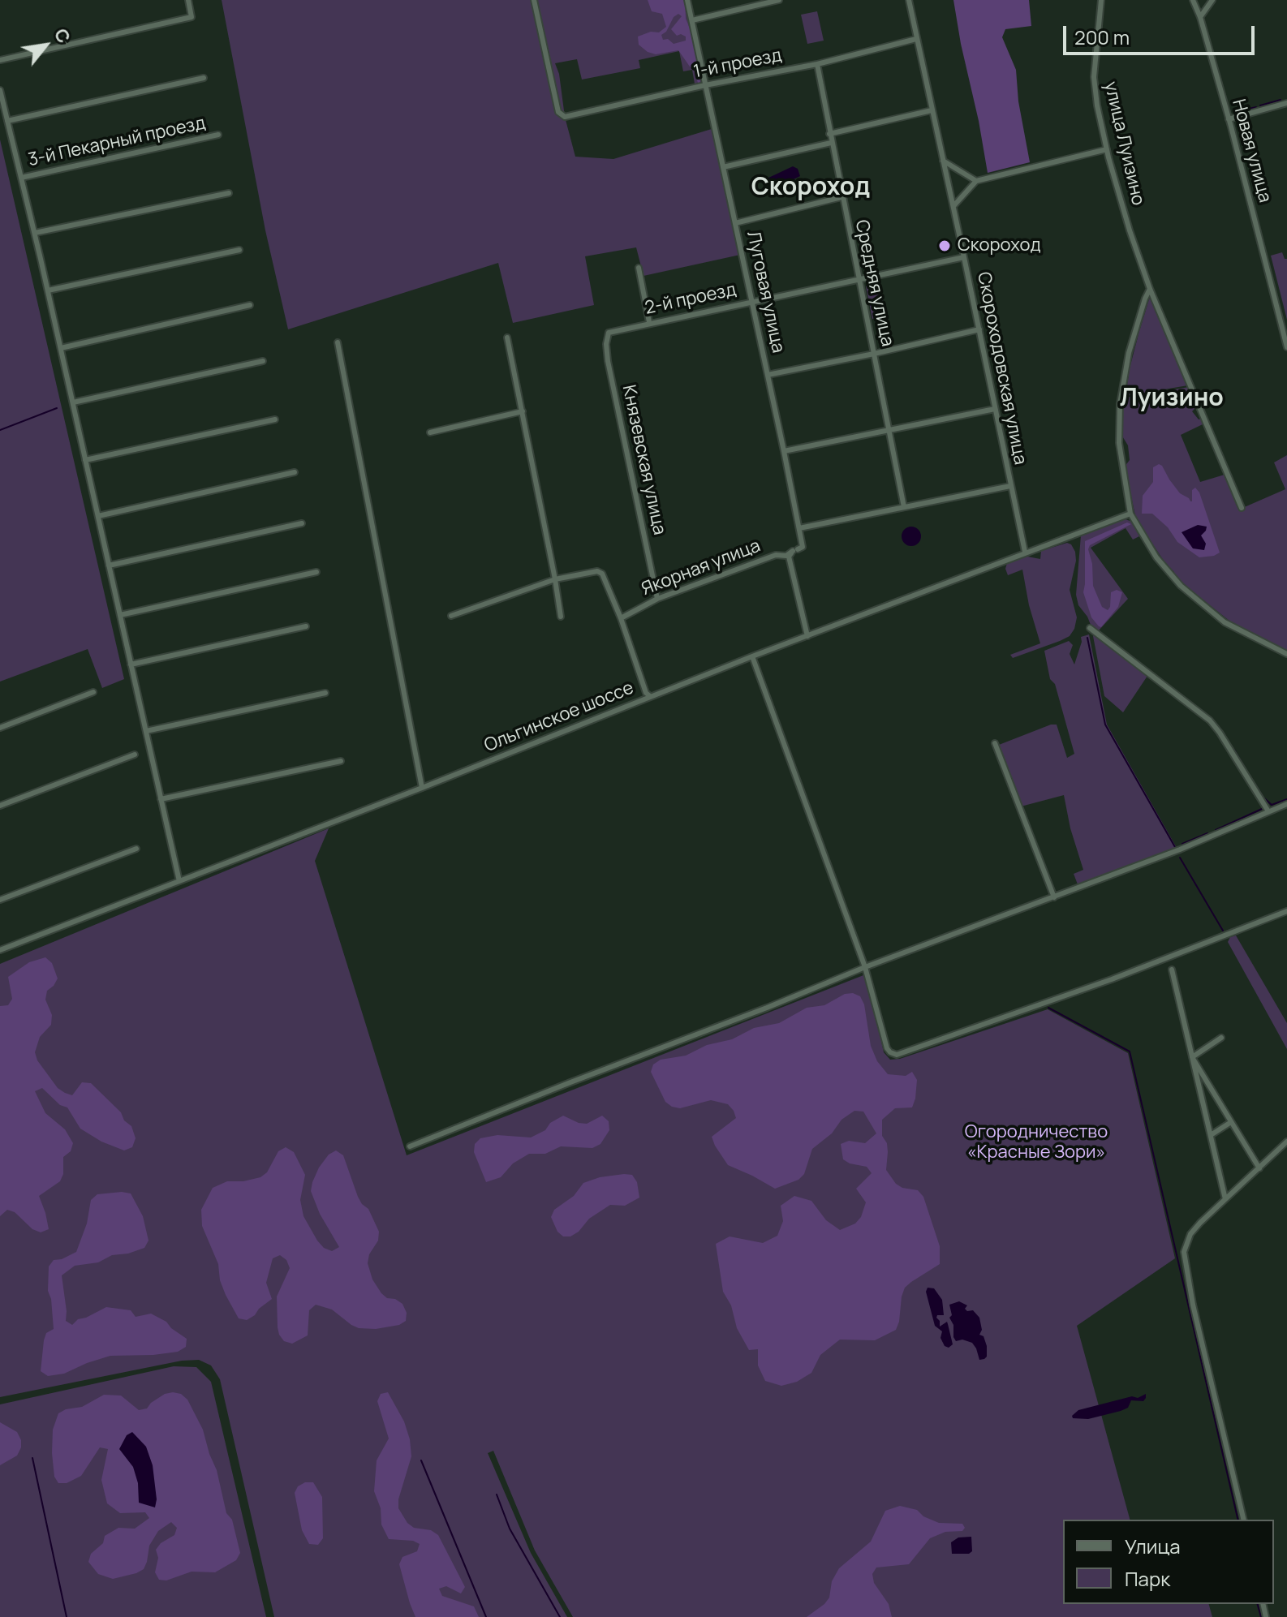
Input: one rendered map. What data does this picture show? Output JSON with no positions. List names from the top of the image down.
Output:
{
  "streets": {
    "street": [
      "1-й проезд",
      "3-й Пекарный проезд",
      "улица Луизино",
      "Новая улица",
      "Средняя улица",
      "Луговая улица",
      "2-й проезд",
      "Скороходовская улица",
      "Князевская улица",
      "Якорная улица",
      "Ольгинское шоссе"
    ]
  },
  "crossings": [
    ["1-й проезд", "Средняя улица"],
    ["1-й проезд", "Луговая улица"],
    ["1-й проезд", "Скороходовская улица"],
    ["Средняя улица", "2-й проезд"],
    ["Луговая улица", "2-й проезд"],
    ["Луговая улица", "Якорная улица"],
    ["Луговая улица", "Ольгинское шоссе"],
    ["2-й проезд", "Скороходовская улица"],
    ["2-й проезд", "Князевская улица"],
    ["Скороходовская улица", "Ольгинское шоссе"],
    ["Князевская улица", "Якорная улица"]
  ],
  "districts": ["Скороход", "Луизино"],
  "parks": ["Огородничество «Красные Зори»"],
  "places": ["Скороход"],
  "legend": ["Улица", "Парк"],
  "scale_bar": "200 m",
  "north": "top right"
}
